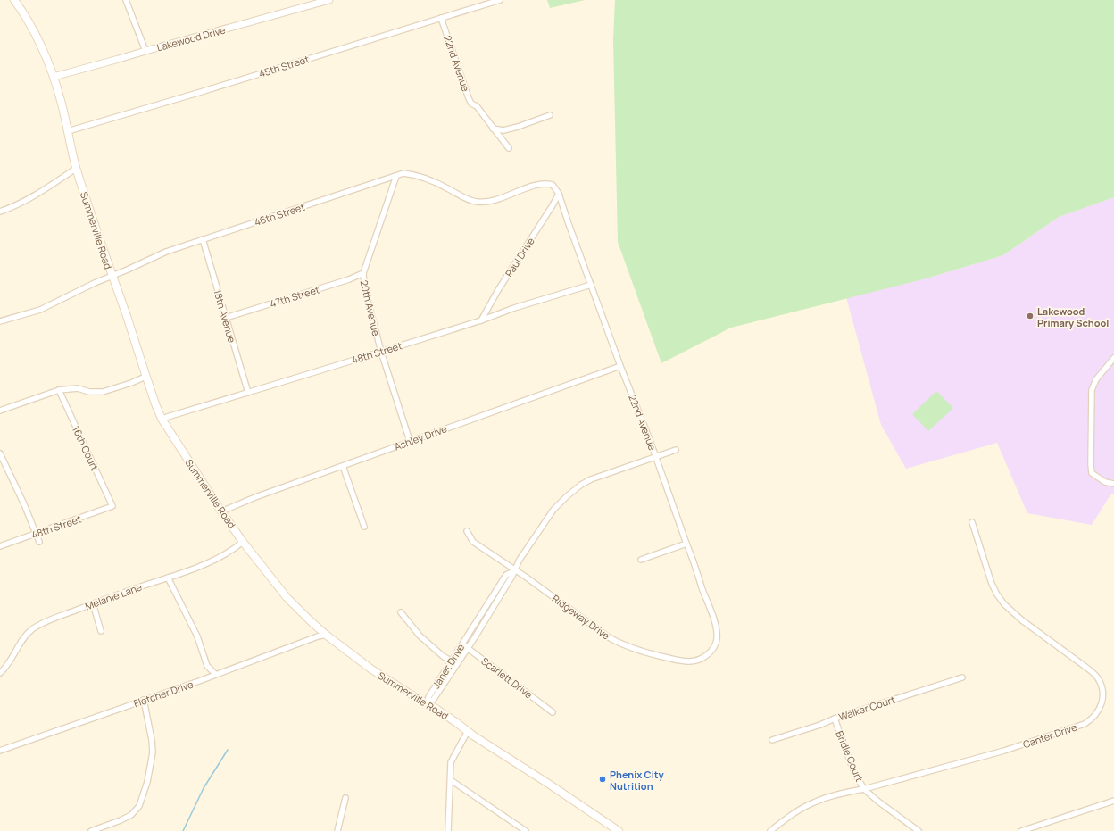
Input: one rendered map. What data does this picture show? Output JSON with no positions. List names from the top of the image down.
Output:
{
  "streets": {
    "main road": ["Summerville Road"],
    "street": [
      "Lakewood Drive",
      "22nd Avenue",
      "45th Street",
      "46th Street",
      "Paul Drive",
      "47th Street",
      "20th Avenue",
      "18th Avenue",
      "48th Street",
      "Ashley Drive",
      "16th Court",
      "Melanie Lane",
      "Ridgeway Drive",
      "Janet Drive",
      "Scarlett Drive",
      "Fletcher Drive",
      "Walker Court",
      "Canter Drive",
      "Bridle Court"
    ]
  },
  "crossings": [
    ["Lakewood Drive", "Summerville Road"],
    ["22nd Avenue", "45th Street"],
    ["22nd Avenue", "46th Street"],
    ["22nd Avenue", "Paul Drive"],
    ["22nd Avenue", "48th Street"],
    ["22nd Avenue", "Ashley Drive"],
    ["22nd Avenue", "Ridgeway Drive"],
    ["22nd Avenue", "Janet Drive"],
    ["45th Street", "Summerville Road"],
    ["46th Street", "Summerville Road"],
    ["46th Street", "Paul Drive"],
    ["46th Street", "20th Avenue"],
    ["46th Street", "18th Avenue"],
    ["Summerville Road", "48th Street"],
    ["Summerville Road", "Ashley Drive"],
    ["Summerville Road", "Melanie Lane"],
    ["Summerville Road", "Janet Drive"],
    ["Summerville Road", "Fletcher Drive"],
    ["Paul Drive", "48th Street"],
    ["47th Street", "20th Avenue"],
    ["47th Street", "18th Avenue"],
    ["20th Avenue", "48th Street"],
    ["20th Avenue", "Ashley Drive"],
    ["18th Avenue", "48th Street"],
    ["48th Street", "16th Court"],
    ["Ridgeway Drive", "Janet Drive"],
    ["Janet Drive", "Scarlett Drive"],
    ["Walker Court", "Bridle Court"],
    ["Canter Drive", "Bridle Court"]
  ],
  "places": ["Lakewood Primary School", "Phenix City Nutrition"]
}
